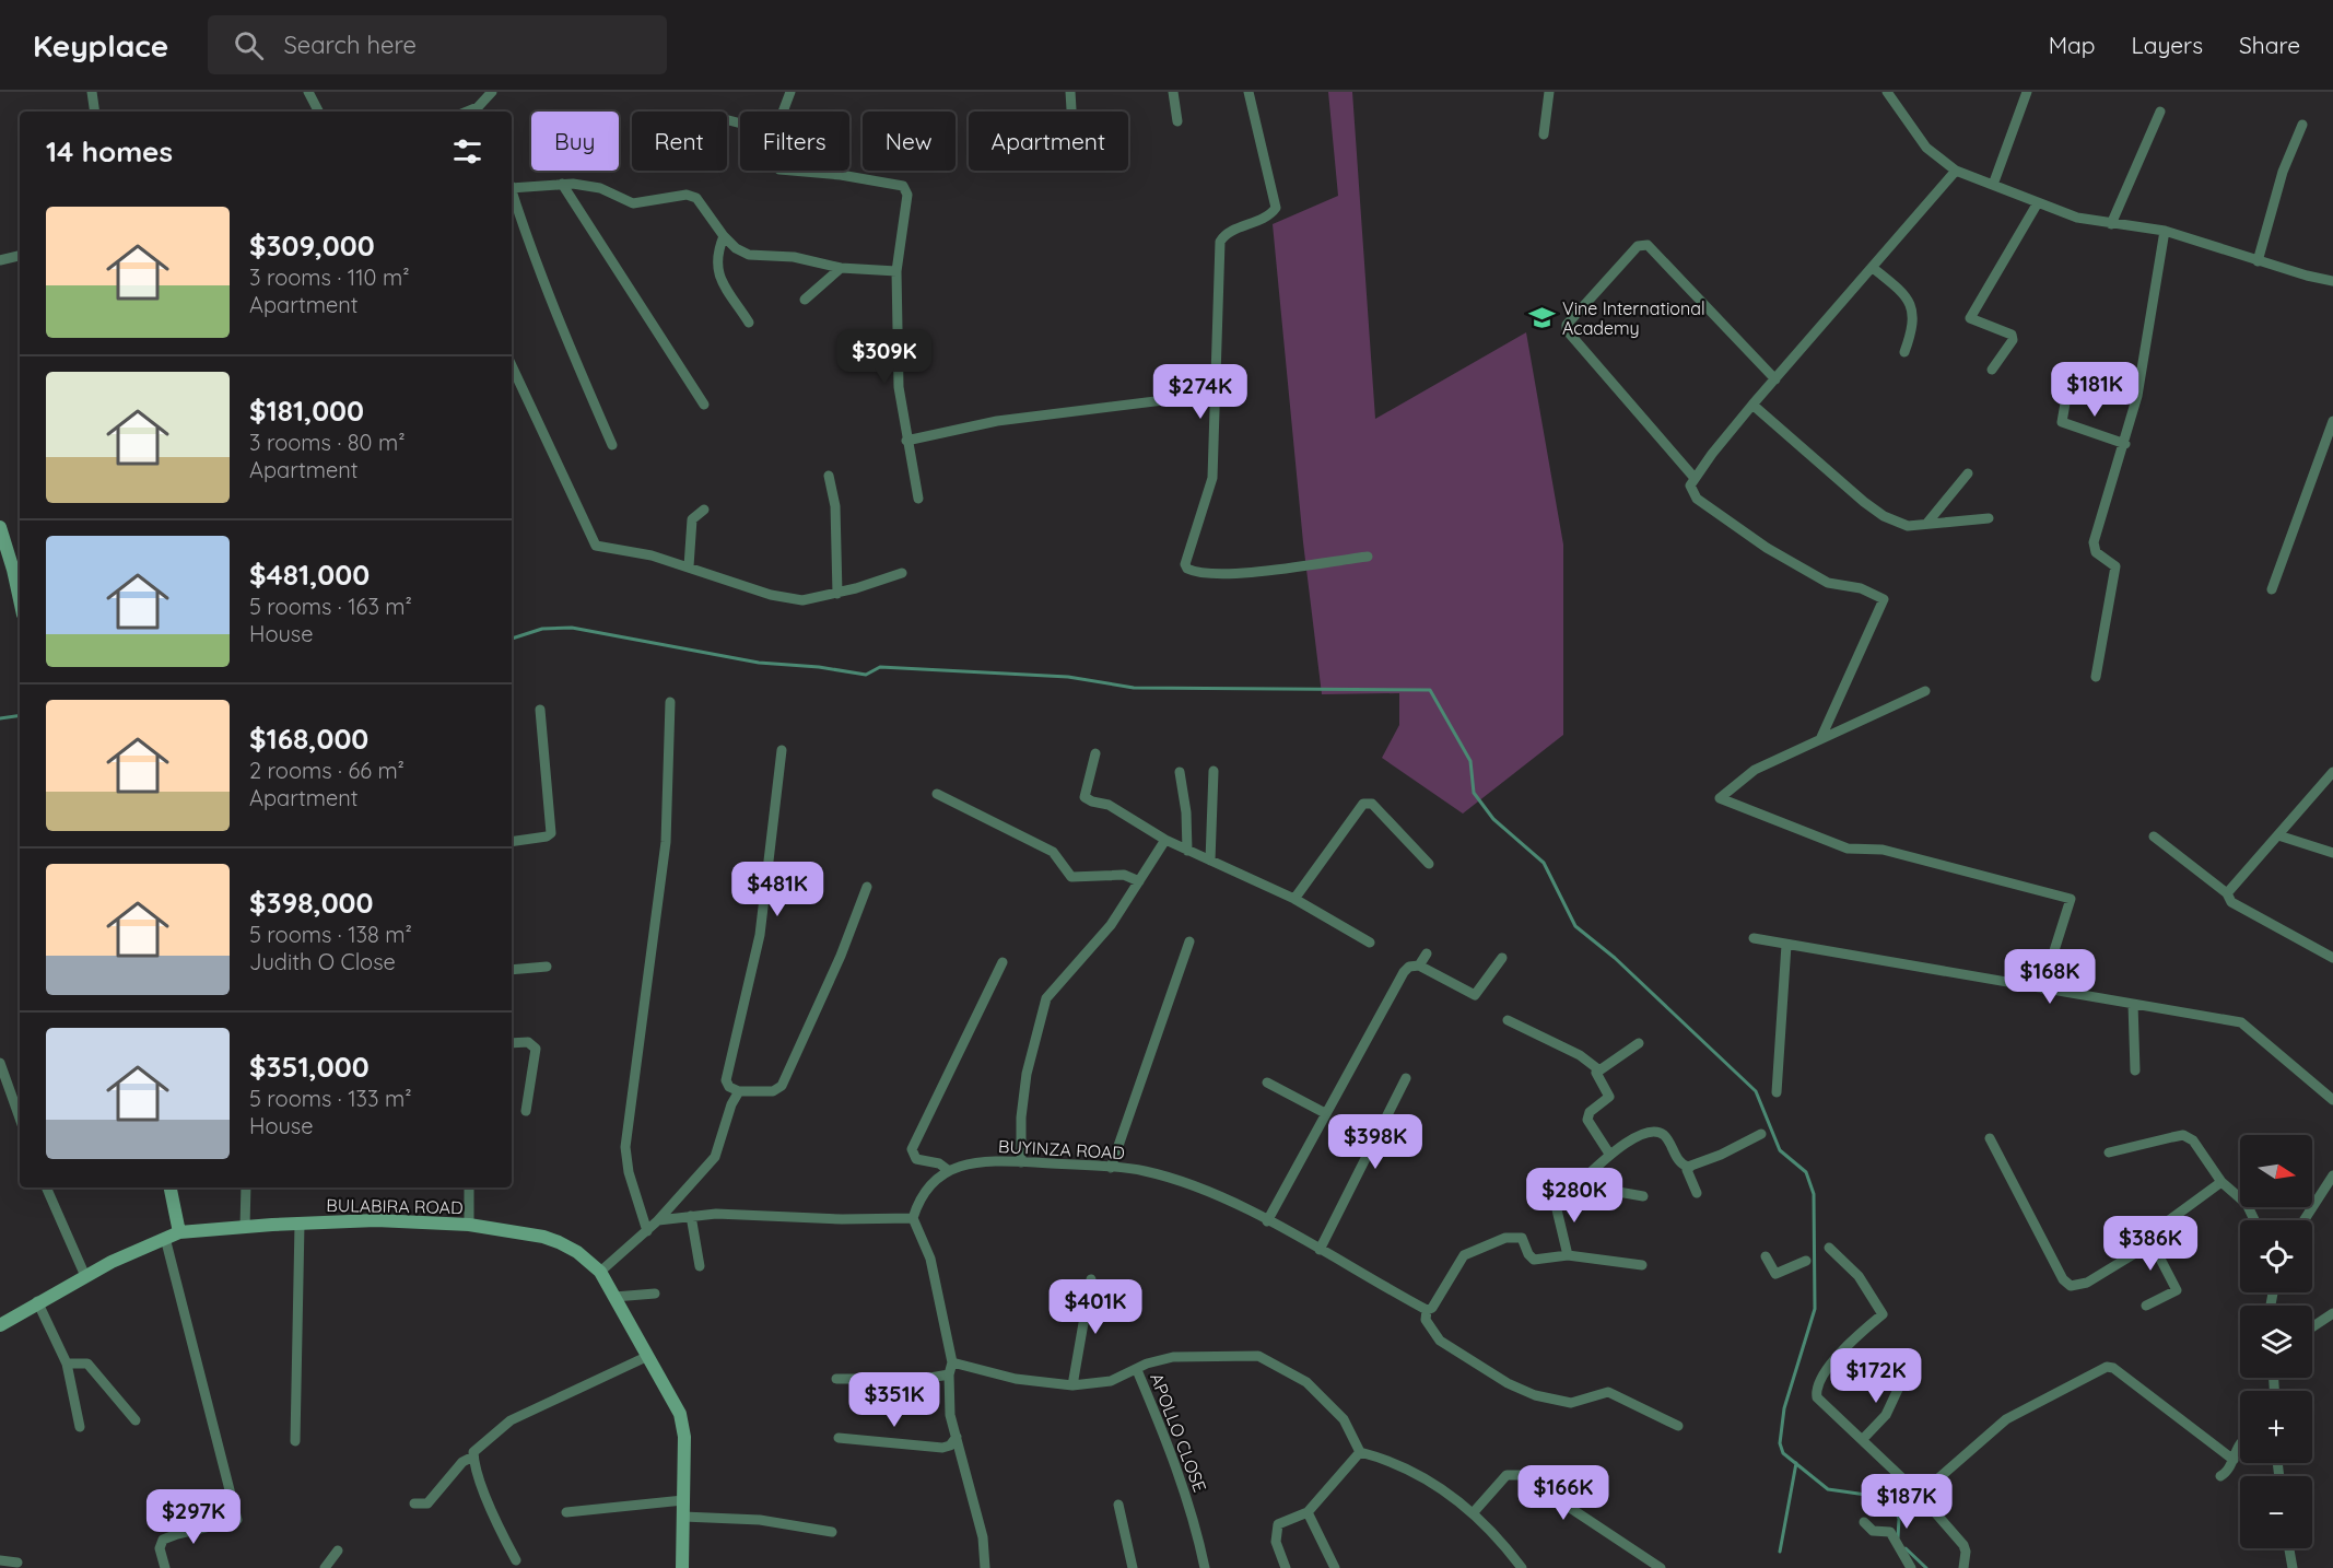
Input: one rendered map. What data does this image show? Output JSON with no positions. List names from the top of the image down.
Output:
{
  "streets": {
    "street": ["BUYINZA ROAD", "BULABIRA ROAD", "APOLLO CLOSE"]
  },
  "places": {
    "school or university": ["Vine International Academy"]
  },
  "north": "right",
  "page": {
    "header": "Keyplace",
    "search": "Search here",
    "nav": ["Map", "Layers", "Share"],
    "chip": [
      "Buy",
      "Rent",
      "Filters",
      "New",
      "Apartment"
    ],
    "heading": "14 homes",
    "list": [
      {
        "name": "$309,000",
        "note": "3 rooms · 110 m² · Apartment"
      },
      {
        "name": "$181,000",
        "note": "3 rooms · 80 m² · Apartment"
      },
      {
        "name": "$481,000",
        "note": "5 rooms · 163 m² · House"
      },
      {
        "name": "$168,000",
        "note": "2 rooms · 66 m² · Apartment"
      },
      {
        "name": "$398,000",
        "note": "5 rooms · 138 m² · Judith O Close"
      },
      {
        "name": "$351,000",
        "note": "5 rooms · 133 m² · House"
      }
    ],
    "price": [
      "$309K",
      "$181K",
      "$274K",
      "$481K",
      "$168K",
      "$398K",
      "$280K",
      "$386K",
      "$401K",
      "$172K",
      "$351K",
      "$166K",
      "$187K",
      "$297K"
    ],
    "map_buttons": ["+", "−"]
  }
}
